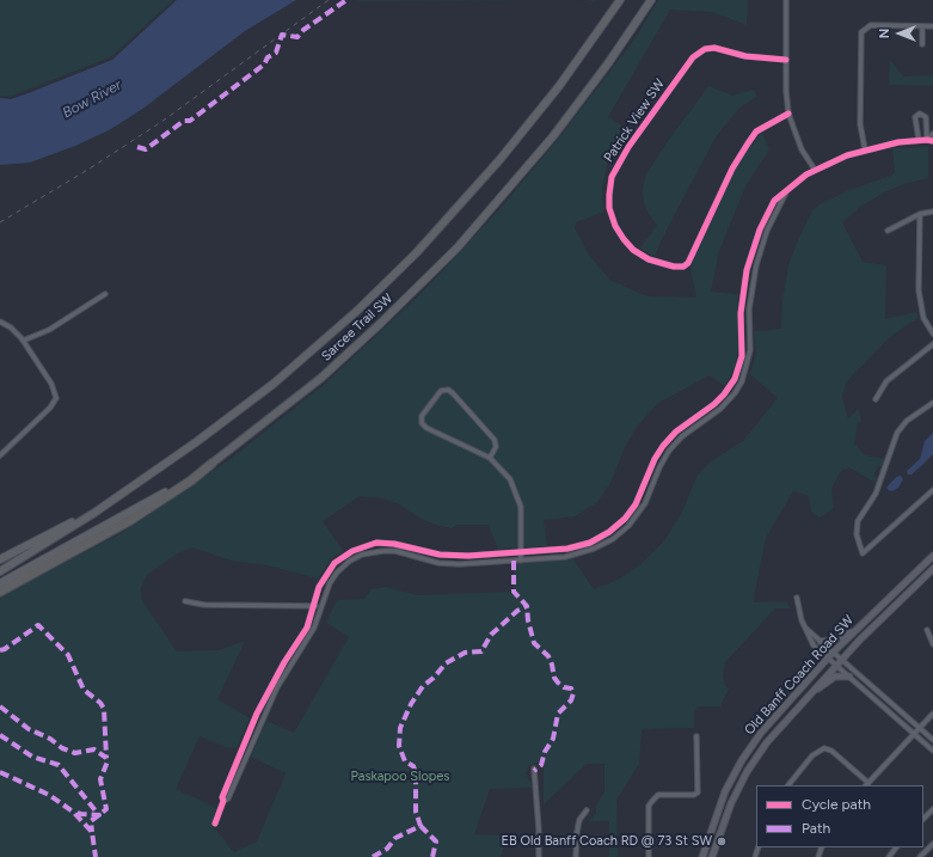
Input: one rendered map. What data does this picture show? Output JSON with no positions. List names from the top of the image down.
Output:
{
  "streets": {
    "highway": ["Sarcee Trail SW"],
    "main road": ["Old Banff Coach Road SW"],
    "street": ["Patrick View SW"]
  },
  "water": ["Bow River"],
  "parks": ["Paskapoo Slopes"],
  "places": ["EB Old Banff Coach RD @ 73 St SW"],
  "legend": ["Cycle path", "Path"],
  "north": "left"
}
